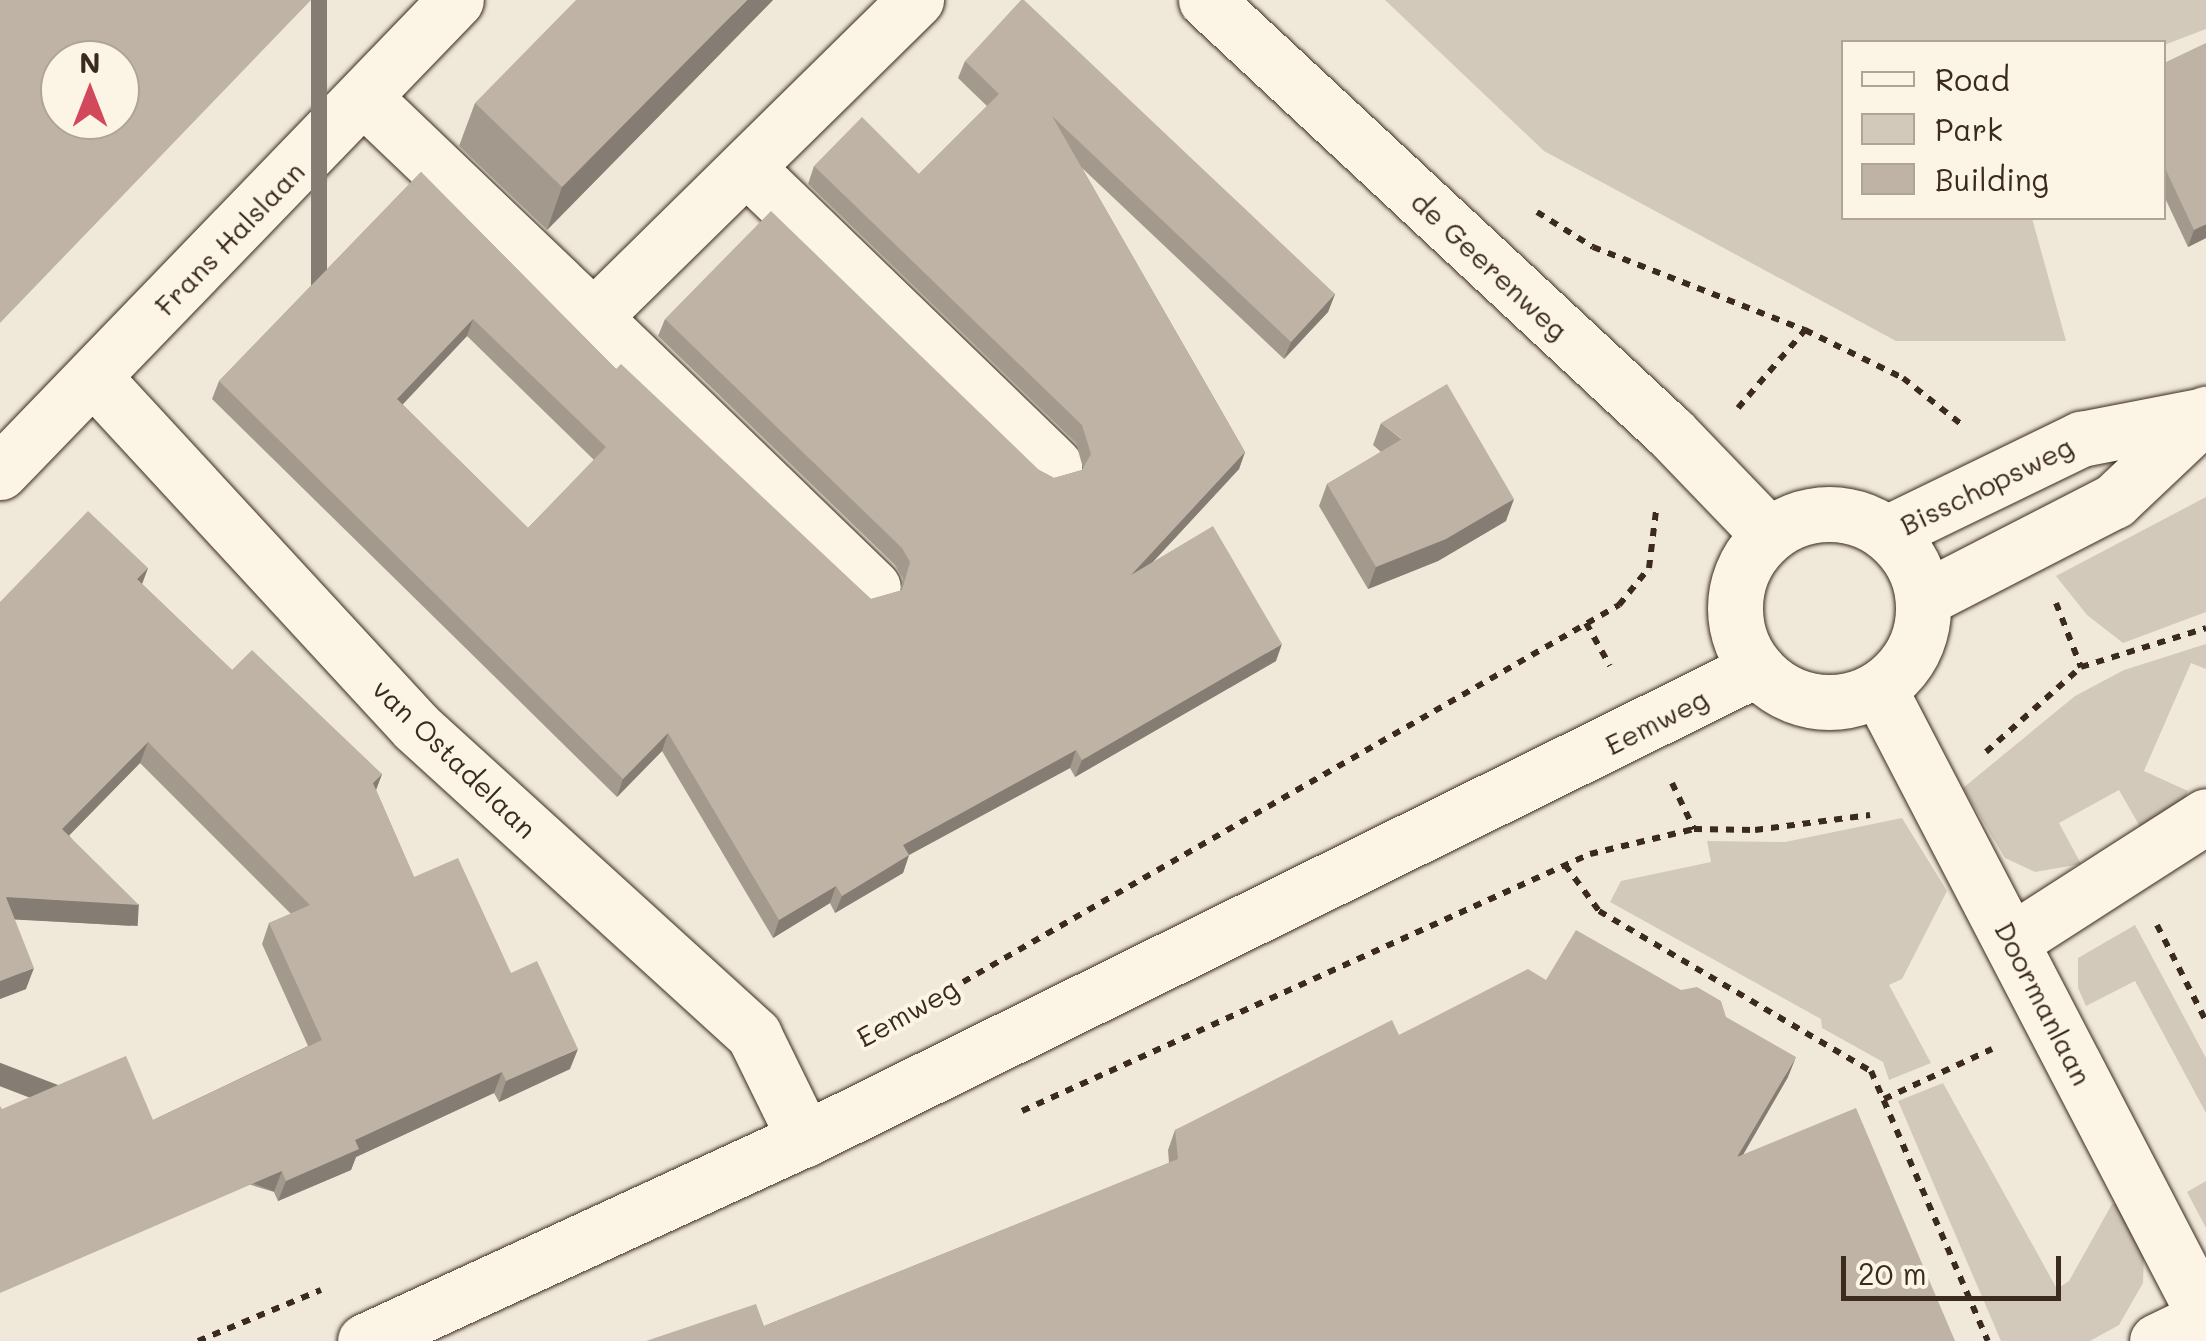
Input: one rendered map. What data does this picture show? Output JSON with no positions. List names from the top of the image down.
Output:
{
  "streets": {
    "main road": [
      "Frans Halslaan",
      "de Geerenweg",
      "Bisschopsweg",
      "Eemweg",
      "van Ostadelaan",
      "Doormanlaan"
    ]
  },
  "crossings": [
    ["Frans Halslaan", "van Ostadelaan"],
    ["de Geerenweg", "Bisschopsweg"],
    ["de Geerenweg", "Eemweg"],
    ["de Geerenweg", "Doormanlaan"],
    ["Bisschopsweg", "Eemweg"],
    ["Bisschopsweg", "Doormanlaan"],
    ["Eemweg", "van Ostadelaan"],
    ["Eemweg", "Doormanlaan"]
  ],
  "legend": ["Road", "Park", "Building"],
  "scale_bar": "20 m",
  "north": "top"
}
